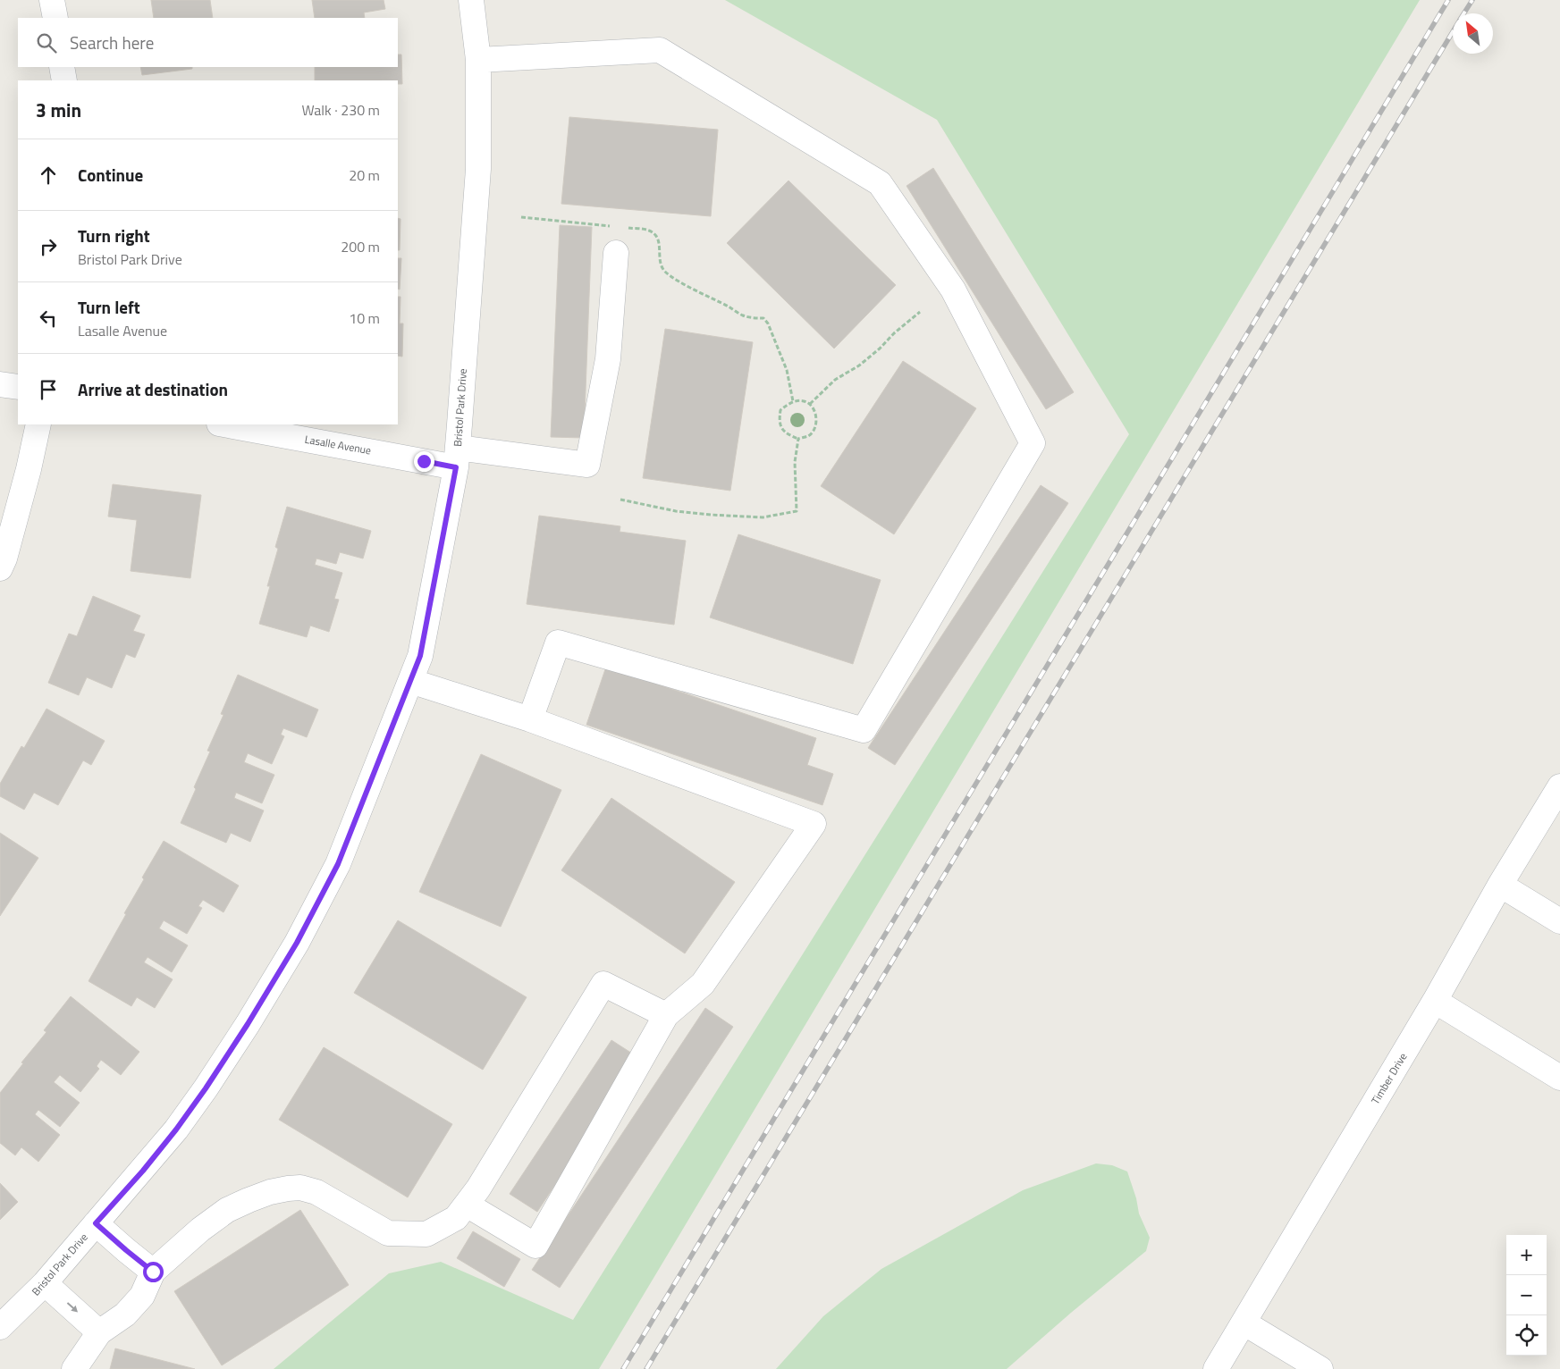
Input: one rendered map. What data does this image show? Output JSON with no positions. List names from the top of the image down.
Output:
{
  "streets": {
    "street": ["Bristol Park Drive", "Lasalle Avenue", "Timber Drive"]
  },
  "crossings": [
    ["Bristol Park Drive", "Lasalle Avenue"]
  ],
  "north": "top left",
  "page": {
    "search": "Search here",
    "heading": ["3 min", "Walk · 230 m"],
    "list": [
      ["Continue", "20 m"],
      ["Turn right", "Bristol Park Drive", "200 m"],
      ["Turn left", "Lasalle Avenue", "10 m"],
      "Arrive at destination"
    ],
    "map_buttons": ["+", "−"]
  }
}
